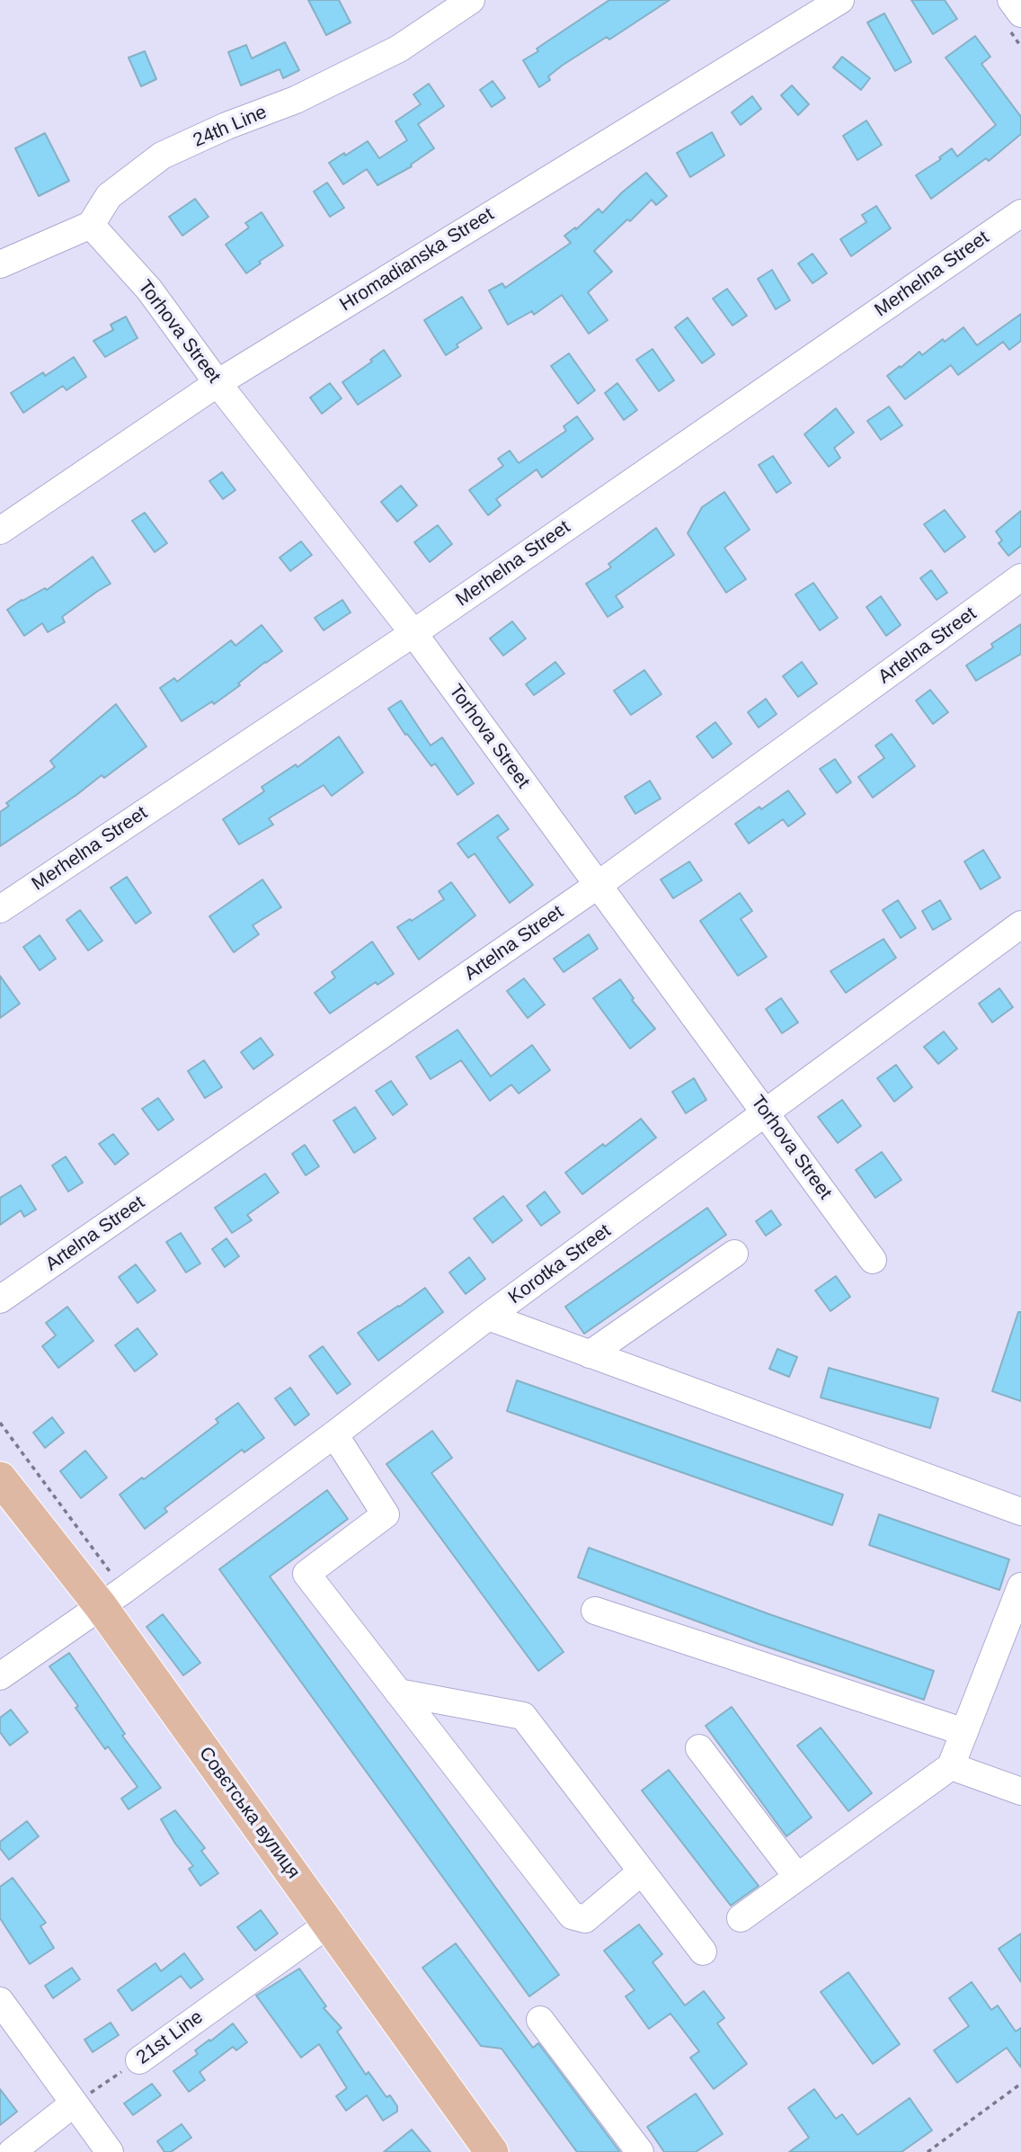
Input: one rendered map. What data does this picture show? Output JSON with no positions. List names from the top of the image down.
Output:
{
  "streets": {
    "main road": ["Совєтська вулиця"],
    "street": [
      "24th Line",
      "Hromadianska Street",
      "Merhelna Street",
      "Torhova Street",
      "Artelna Street",
      "Korotka Street",
      "21st Line"
    ]
  },
  "crossings": [
    ["24th Line", "Torhova Street"],
    ["Hromadianska Street", "Torhova Street"],
    ["Merhelna Street", "Torhova Street"],
    ["Torhova Street", "Artelna Street"],
    ["Torhova Street", "Korotka Street"],
    ["Korotka Street", "Совєтська вулиця"],
    ["Совєтська вулиця", "21st Line"]
  ]
}
